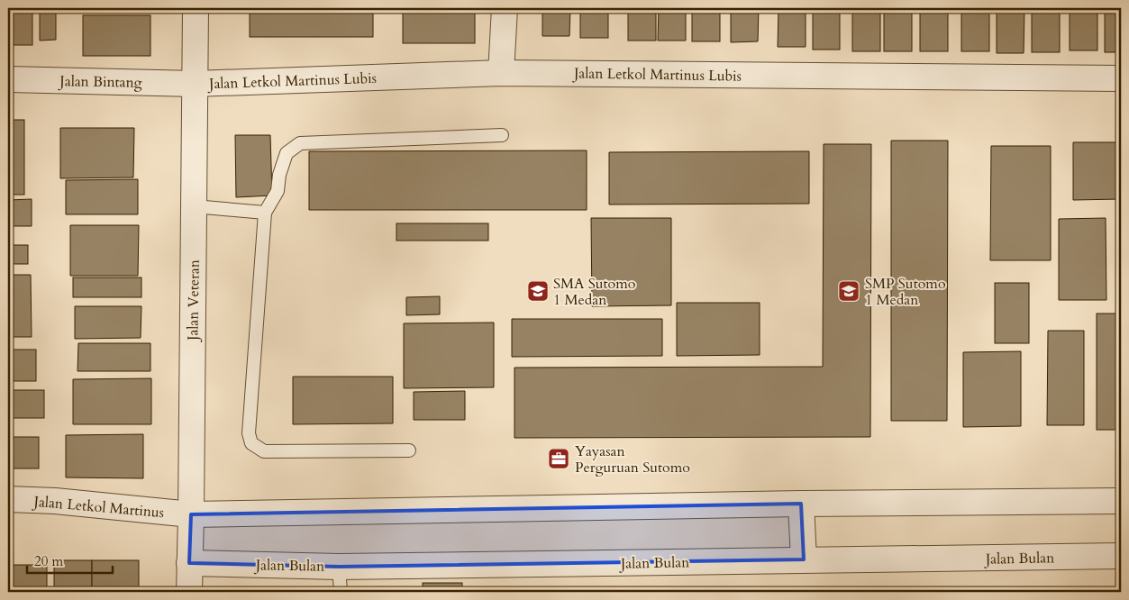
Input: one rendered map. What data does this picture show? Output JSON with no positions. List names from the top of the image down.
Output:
{
  "streets": {
    "street": [
      "Jalan Letkol Martinus Lubis",
      "Jalan Bintang",
      "Jalan Veteran",
      "Jalan Letkol Martinus",
      "Jalan Bulan"
    ]
  },
  "crossings": [
    ["Jalan Letkol Martinus Lubis", "Jalan Bintang"],
    ["Jalan Letkol Martinus Lubis", "Jalan Veteran"],
    ["Jalan Bintang", "Jalan Veteran"],
    ["Jalan Veteran", "Jalan Letkol Martinus"],
    ["Jalan Veteran", "Jalan Bulan"]
  ],
  "places": {
    "school or university": ["SMA Sutomo 1 Medan", "SMP Sutomo 1 Medan"],
    "office": ["Yayasan Perguruan Sutomo"]
  },
  "scale_bar": "20 m"
}
